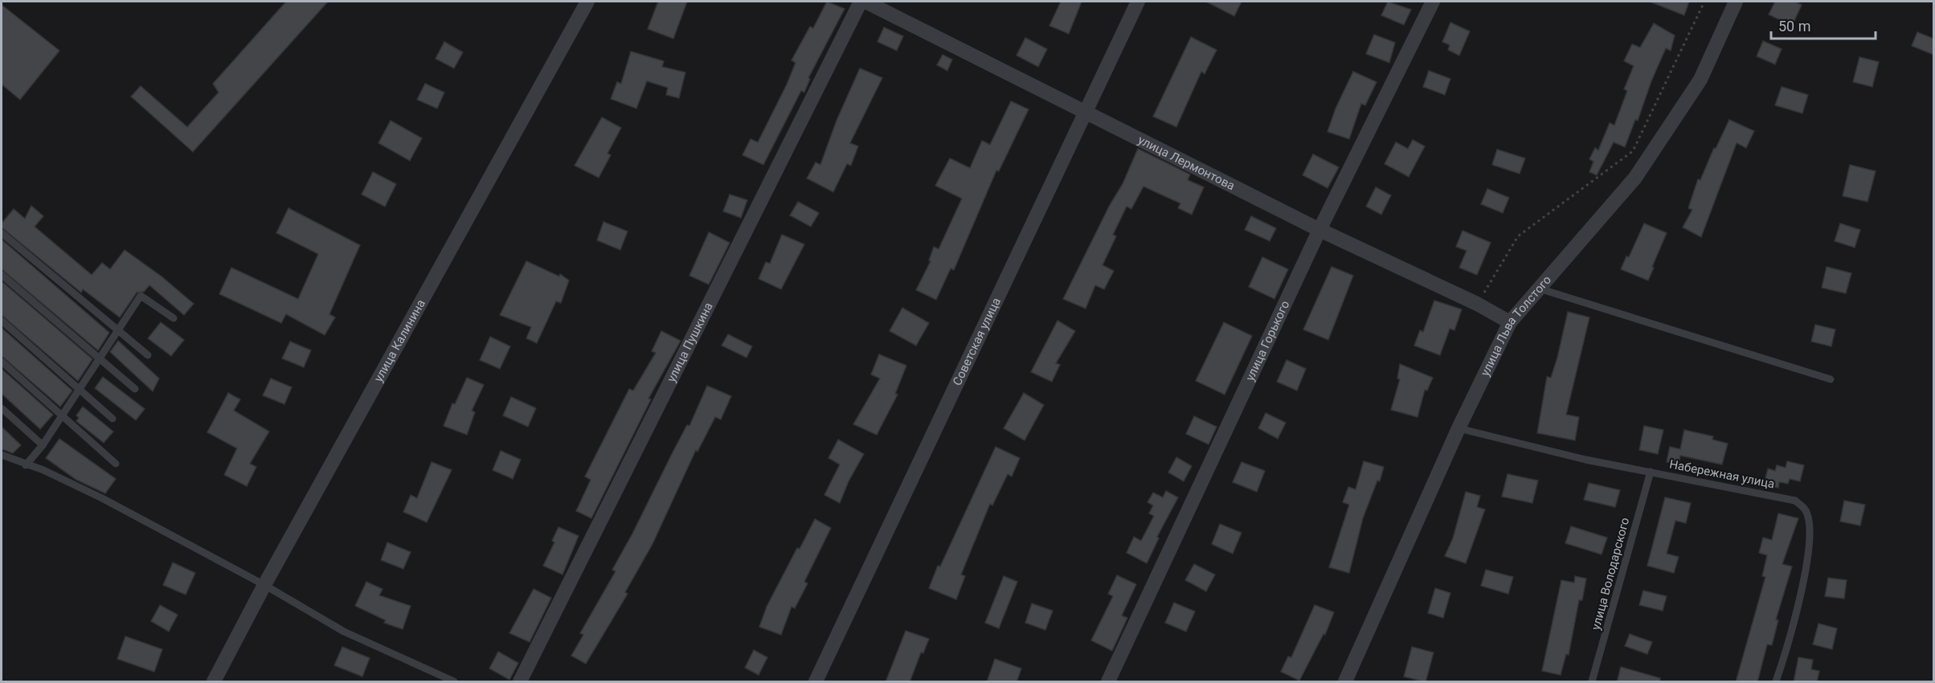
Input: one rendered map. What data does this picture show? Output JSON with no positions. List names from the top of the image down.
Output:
{
  "streets": {
    "street": [
      "улица Лермонтова",
      "улица Льва Толстого",
      "улица Калинина",
      "улица Горького",
      "улица Пушкина",
      "Советская улица"
    ],
    "lane": ["Набережная улица", "улица Володарского"]
  },
  "crossings": [
    ["улица Лермонтова", "улица Льва Толстого"],
    ["улица Лермонтова", "улица Горького"],
    ["улица Лермонтова", "Советская улица"],
    ["улица Льва Толстого", "Набережная улица"],
    ["Набережная улица", "улица Володарского"]
  ],
  "scale_bar": "50 m"
}
